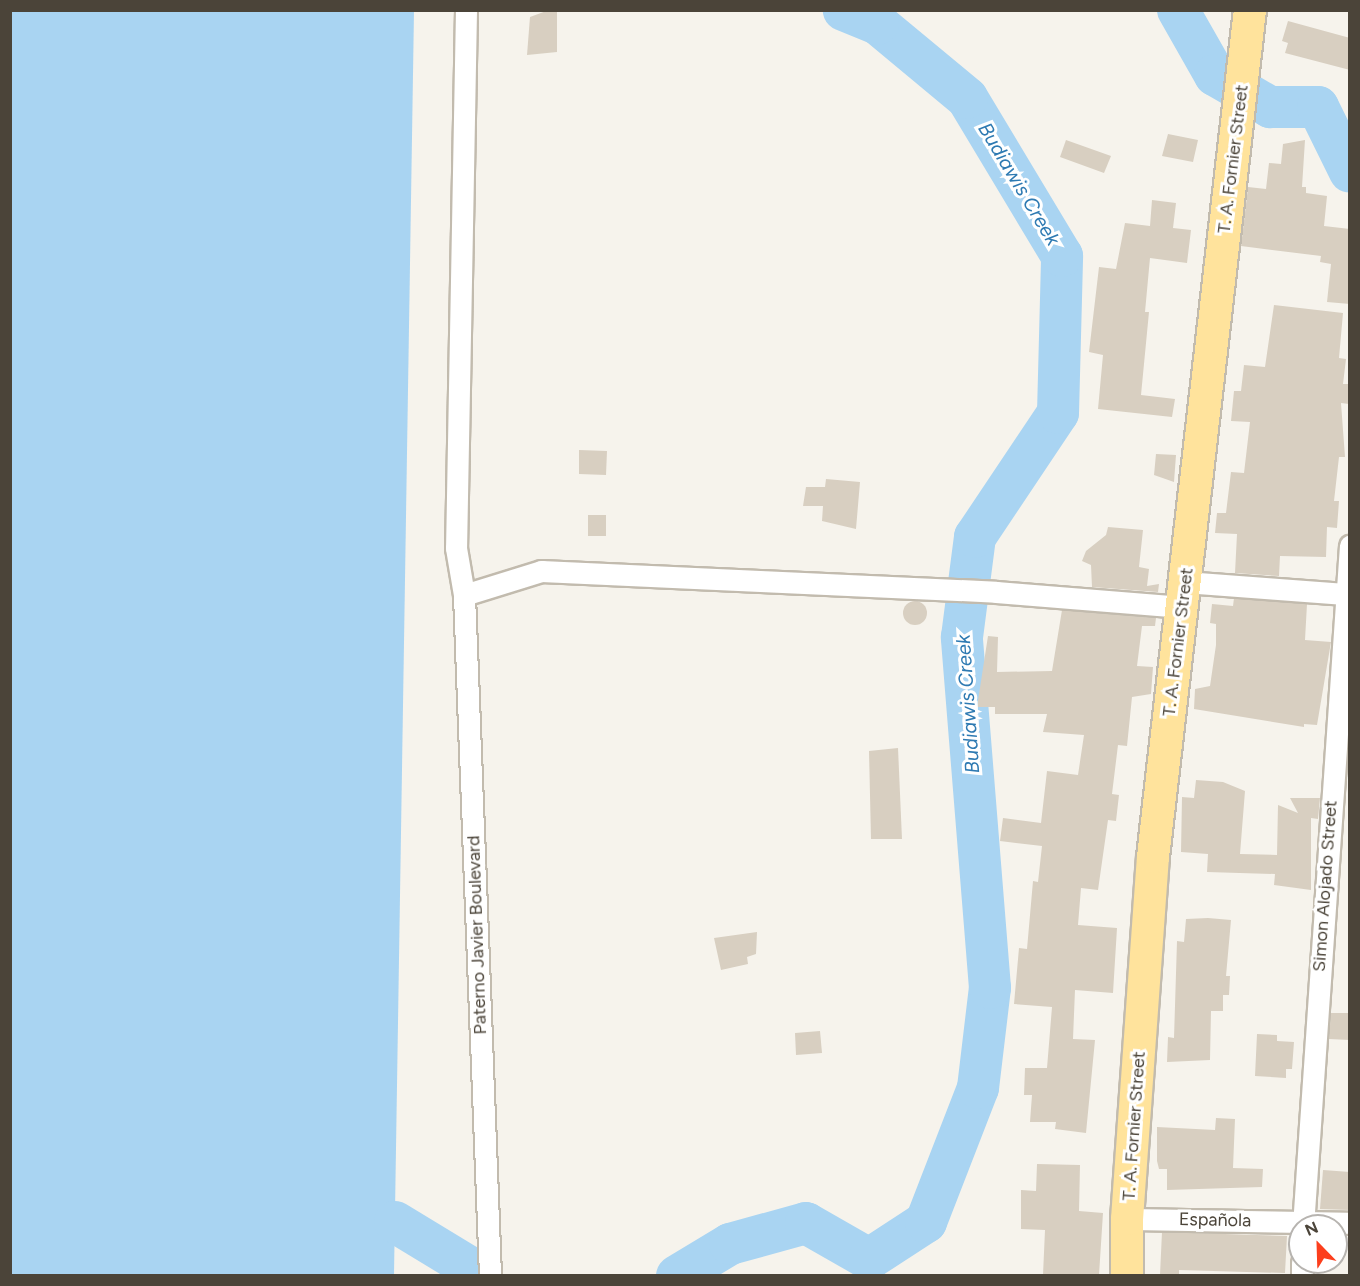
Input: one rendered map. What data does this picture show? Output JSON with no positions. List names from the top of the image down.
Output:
{
  "streets": {
    "main road": ["T. A. Fornier Street"],
    "street": ["Simon Alojado Street", "Paterno Javier Boulevard", "Española"]
  },
  "crossings": [
    ["T. A. Fornier Street", "Española"]
  ],
  "water": ["Budiawis Creek"],
  "north": "top left"
}
